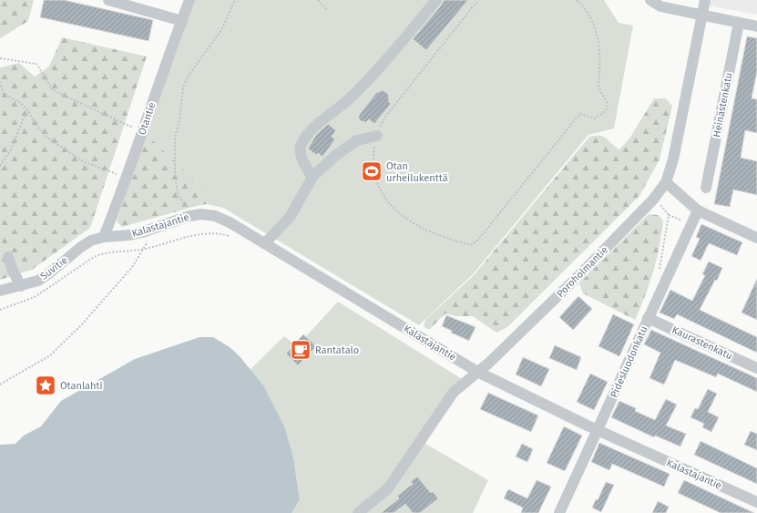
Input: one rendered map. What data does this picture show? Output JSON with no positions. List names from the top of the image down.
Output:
{
  "streets": {
    "street": [
      "Heinästenkatu",
      "Otantie",
      "Kalastajantie",
      "Suvitie",
      "Poroholmantie",
      "Kaurastenkatu",
      "Pidesluodonkatu"
    ]
  },
  "crossings": [
    ["Otantie", "Kalastajantie"],
    ["Otantie", "Suvitie"],
    ["Kalastajantie", "Suvitie"],
    ["Kalastajantie", "Poroholmantie"],
    ["Kalastajantie", "Pidesluodonkatu"],
    ["Kaurastenkatu", "Pidesluodonkatu"]
  ],
  "places": {
    "sports": ["Otan urheilukenttä"],
    "cafe": ["Rantatalo"],
    "place": ["Otanlahti"]
  }
}
